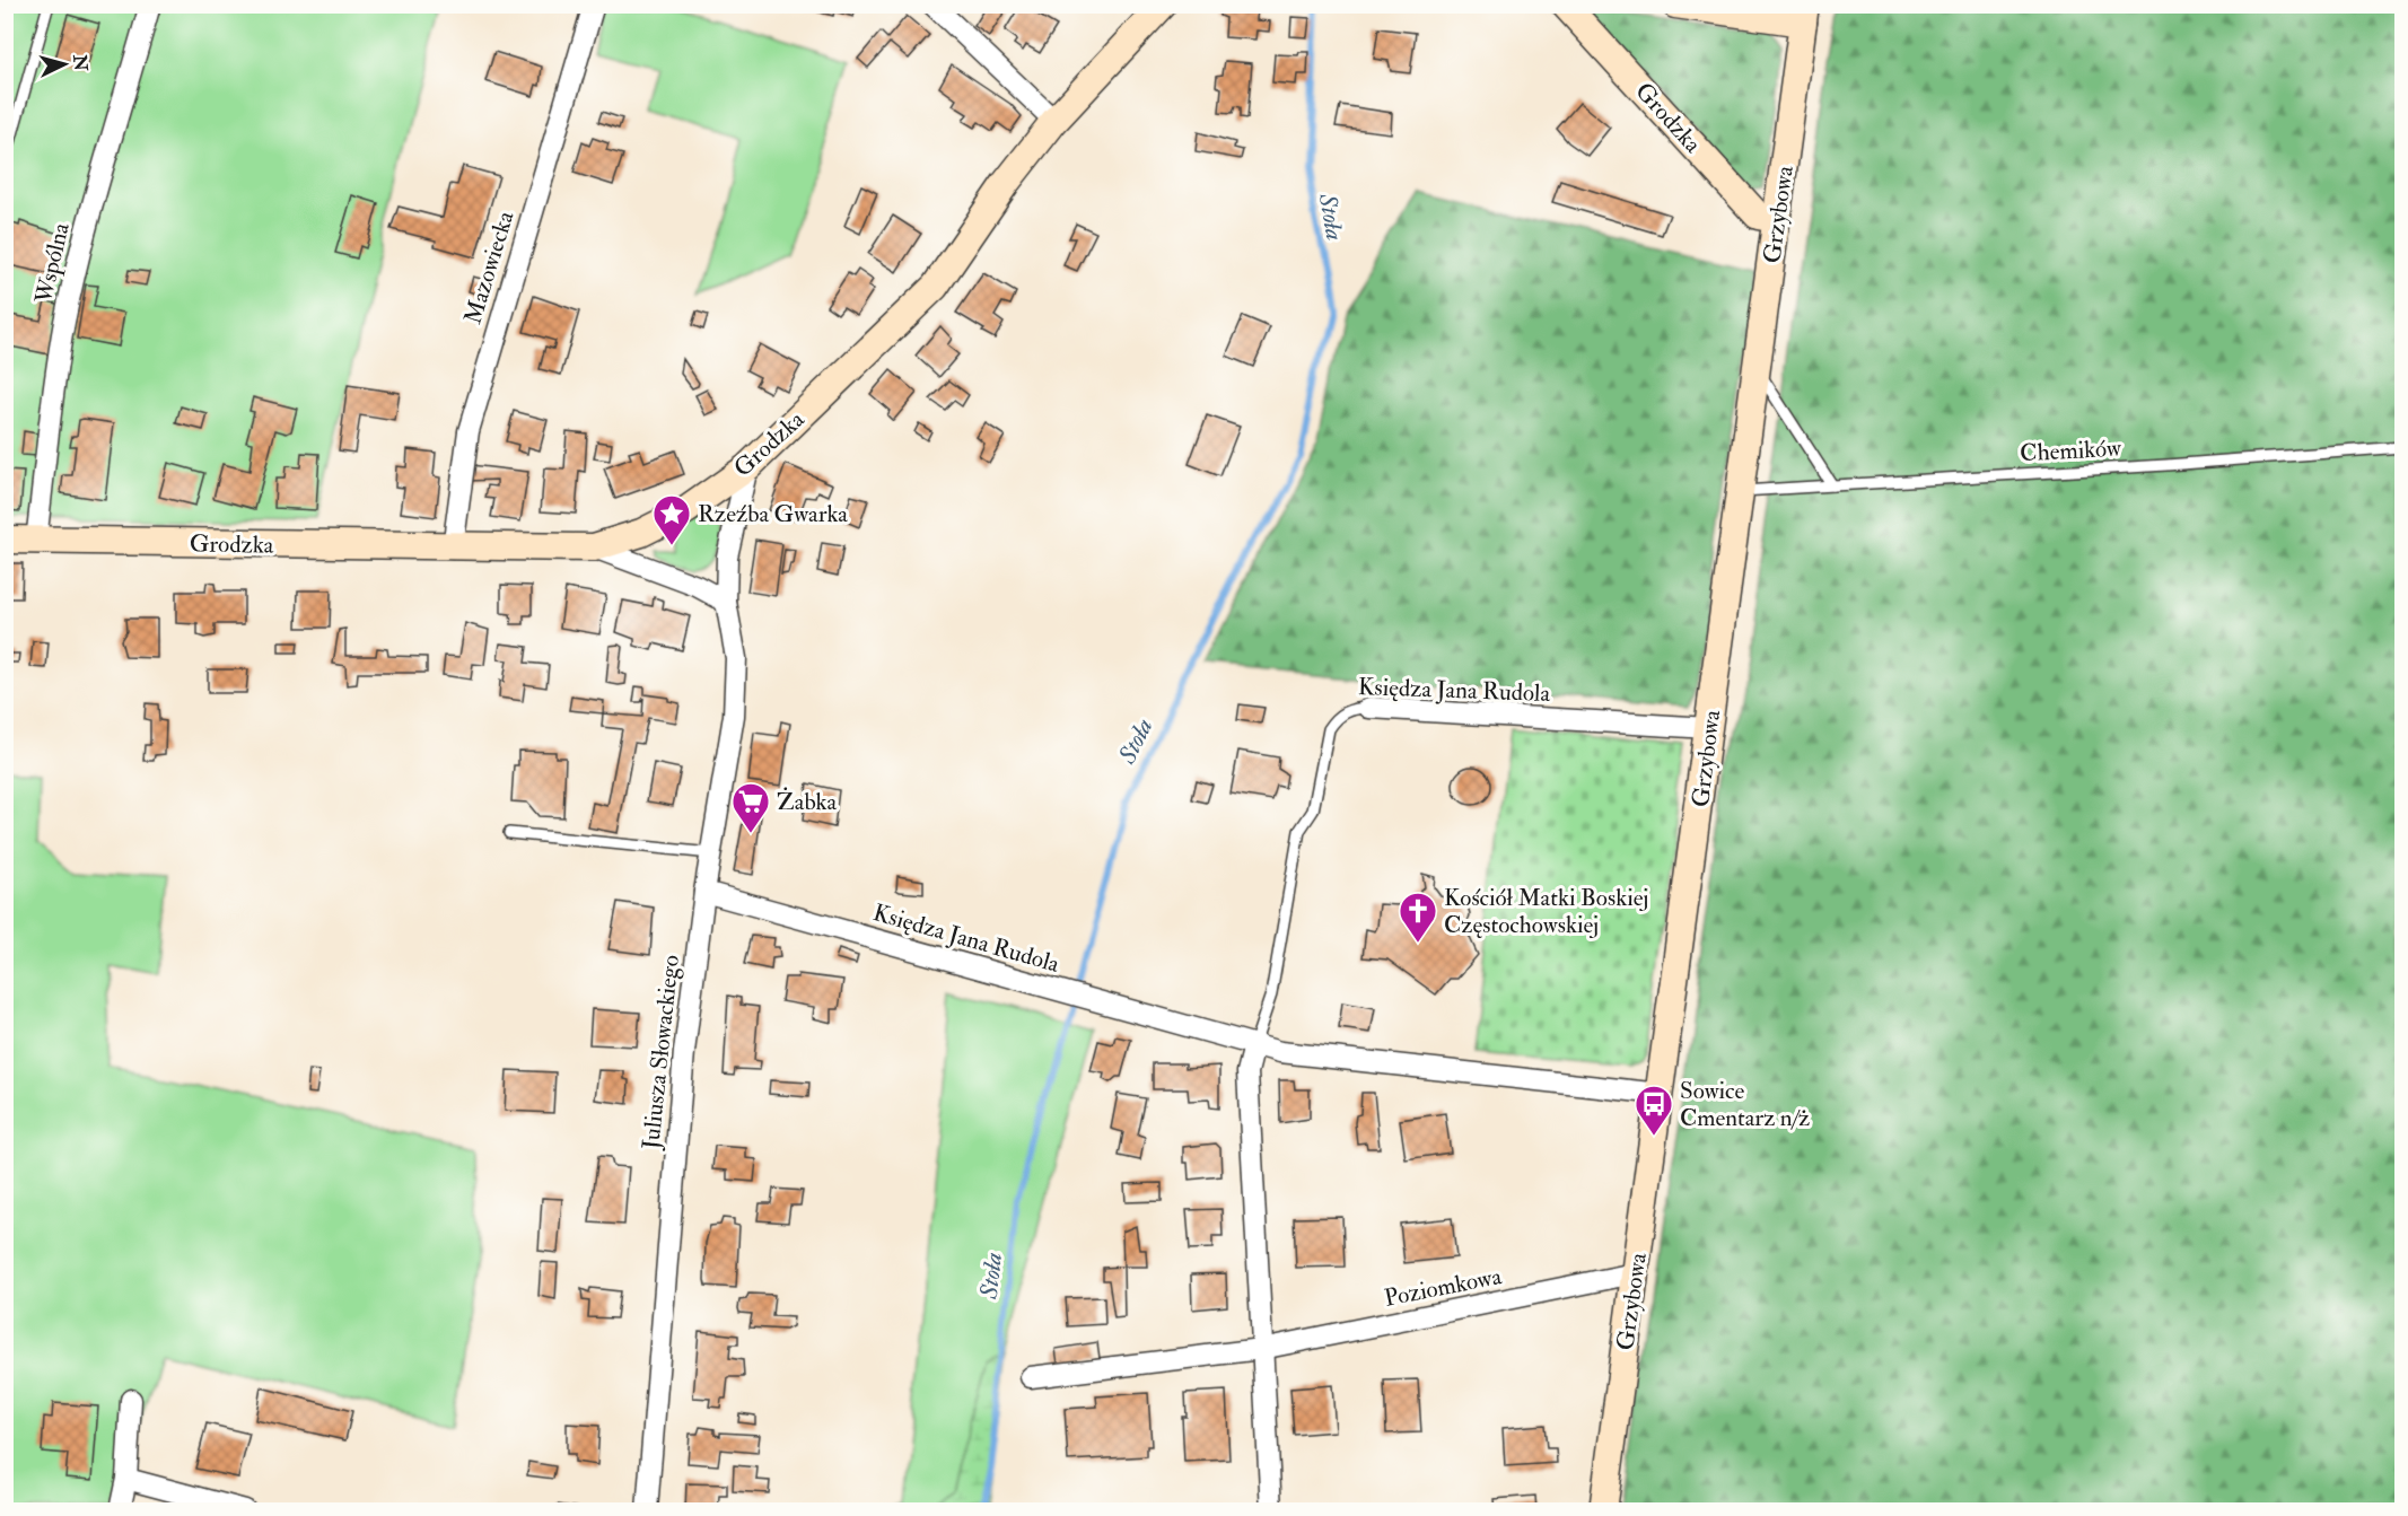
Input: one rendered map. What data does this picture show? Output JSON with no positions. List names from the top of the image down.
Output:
{
  "streets": {
    "street": [
      "Grodzka",
      "Grzybowa",
      "Wspólna",
      "Mazowiecka",
      "Księdza Jana Rudola",
      "Juliusza Słowackiego",
      "Poziomkowa"
    ],
    "lane": ["Chemików"]
  },
  "crossings": [
    ["Grodzka", "Grzybowa"],
    ["Grodzka", "Wspólna"],
    ["Grodzka", "Mazowiecka"],
    ["Grodzka", "Juliusza Słowackiego"],
    ["Grzybowa", "Chemików"],
    ["Grzybowa", "Księdza Jana Rudola"],
    ["Grzybowa", "Poziomkowa"],
    ["Księdza Jana Rudola", "Juliusza Słowackiego"]
  ],
  "water": ["Stoła"],
  "places": {
    "place": ["Rzeźba Gwarka"],
    "supermarket": ["Żabka"],
    "church": ["Kościół Matki Boskiej Częstochowskiej"],
    "bus stop": ["Sowice Cmentarz n/ż"]
  },
  "north": "right"
}
